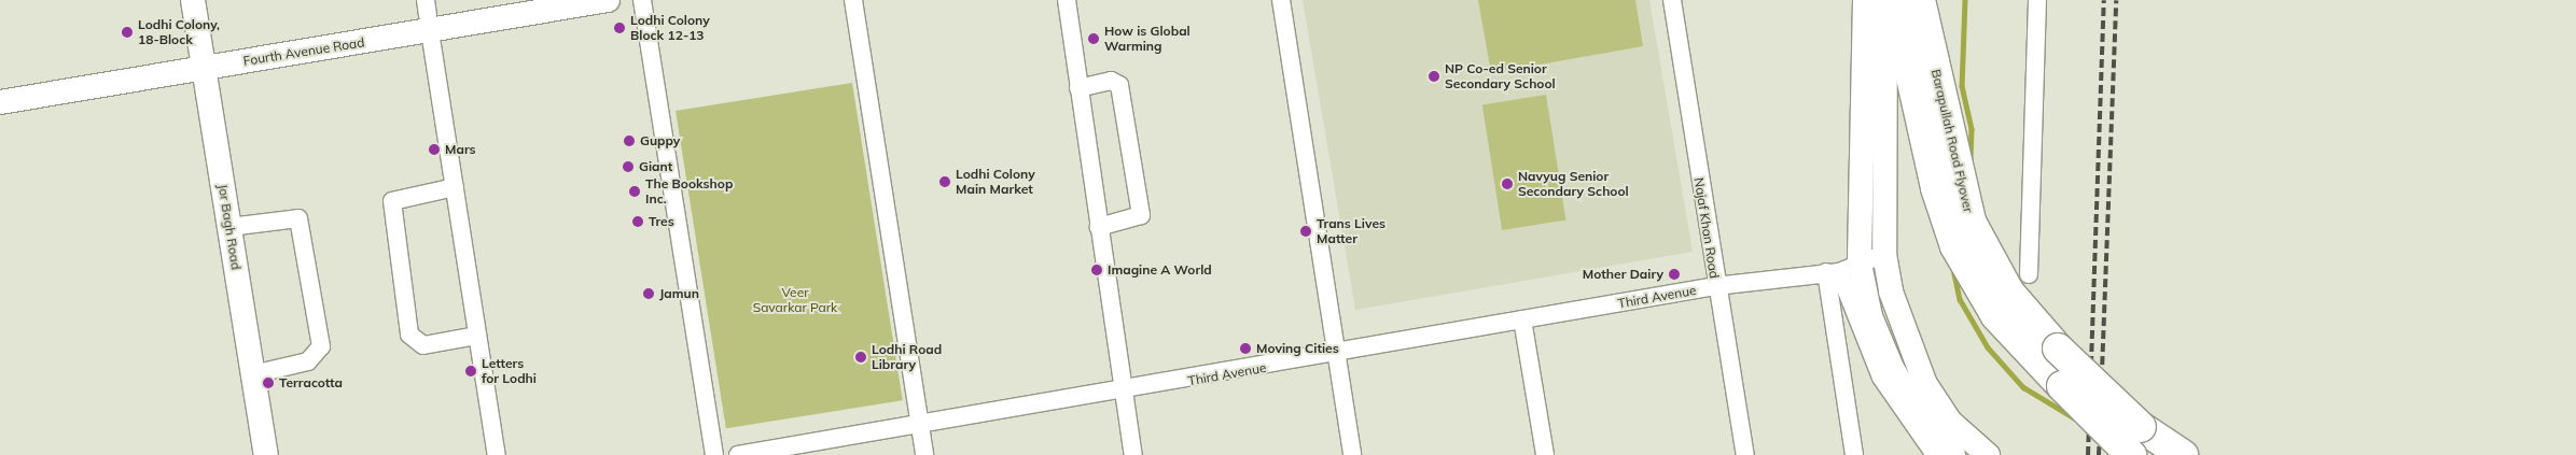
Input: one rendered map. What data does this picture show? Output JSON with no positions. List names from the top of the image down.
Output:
{
  "streets": {
    "highway": ["Barapullah Road Flyover"],
    "street": [
      "Fourth Avenue Road",
      "Jor Bagh Road",
      "Najaf Khan Road",
      "Third Avenue"
    ]
  },
  "crossings": [
    ["Fourth Avenue Road", "Jor Bagh Road"],
    ["Najaf Khan Road", "Third Avenue"]
  ],
  "parks": ["Veer Savarkar Park"],
  "places": [
    "Lodhi Colony Block 12-13",
    "Lodhi Colony, 18-Block",
    "How is Global Warming",
    "NP Co-ed Senior Secondary School",
    "Guppy",
    "Mars",
    "Giant",
    "Lodhi Colony Main Market",
    "Navyug Senior Secondary School",
    "The Bookshop Inc.",
    "Tres",
    "Trans Lives Matter",
    "Imagine A World",
    "Mother Dairy",
    "Jamun",
    "Moving Cities",
    "Lodhi Road Library",
    "Letters for Lodhi",
    "Terracotta"
  ]
}
